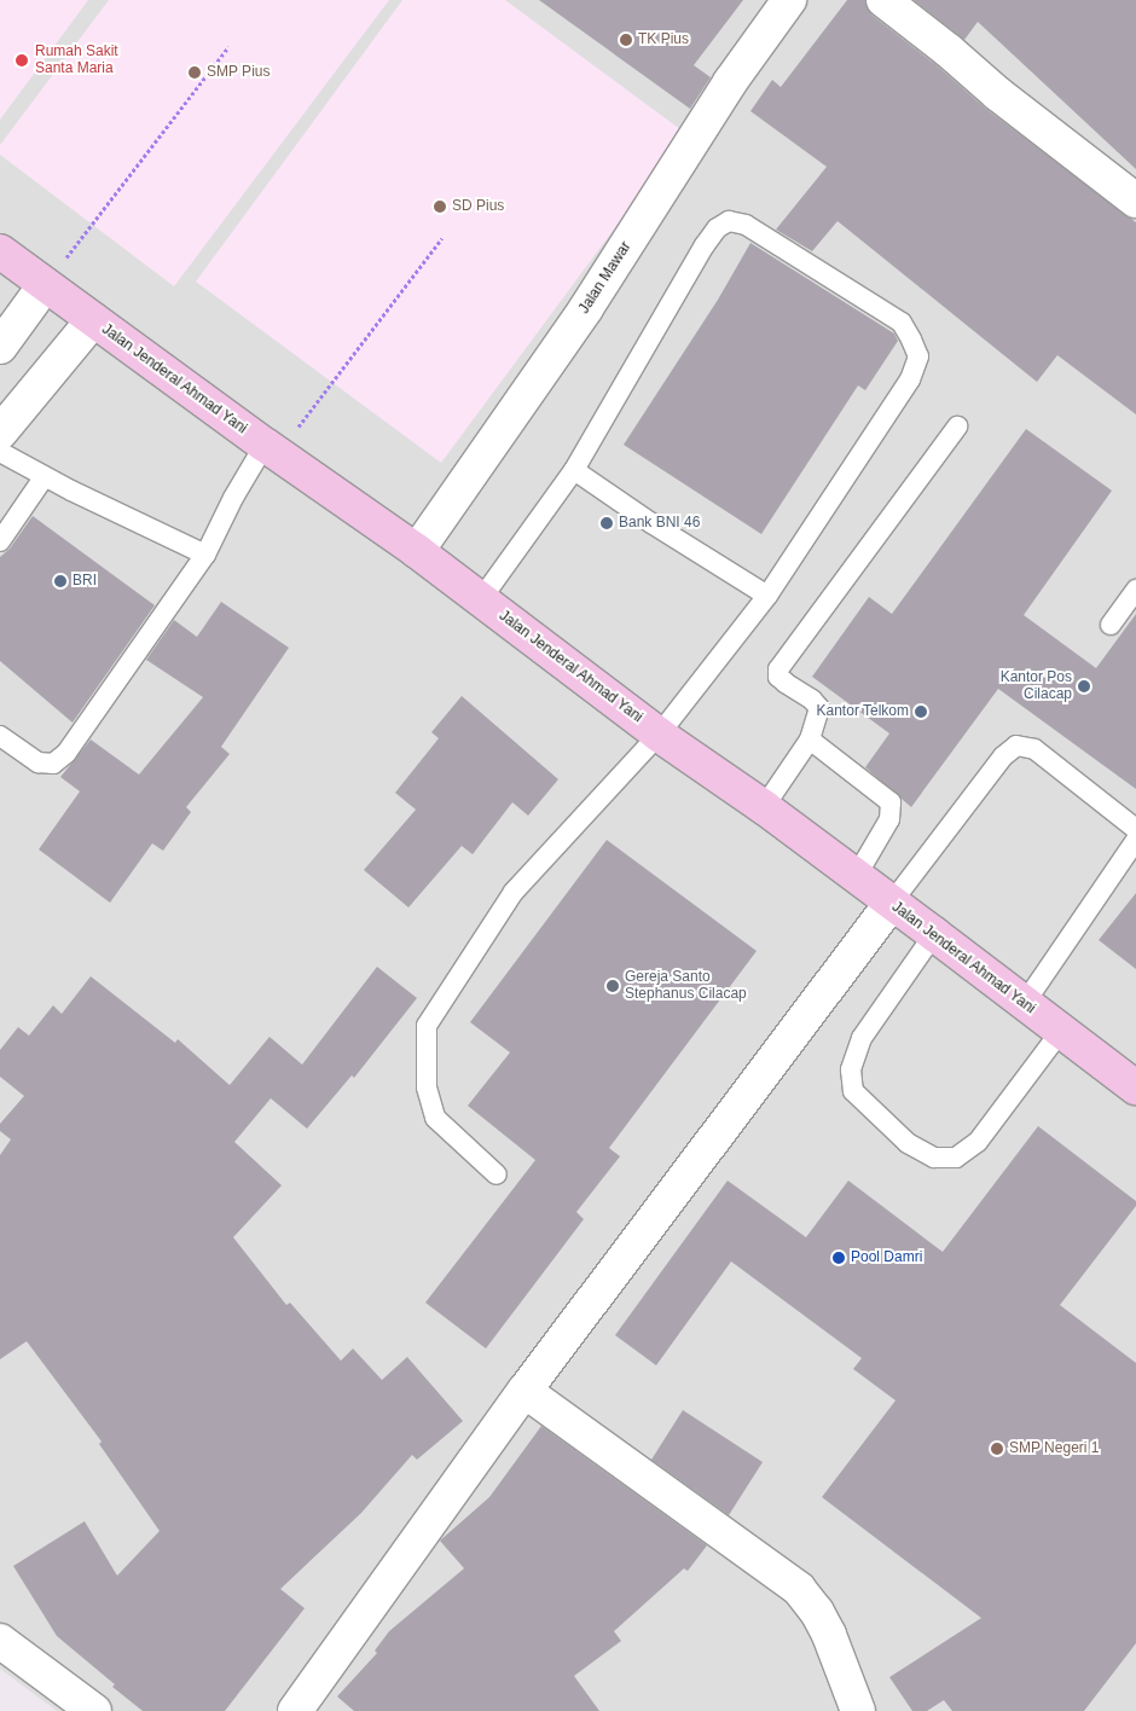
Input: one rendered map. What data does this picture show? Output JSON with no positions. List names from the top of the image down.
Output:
{
  "streets": {
    "main road": ["Jalan Jenderal Ahmad Yani"],
    "street": ["Jalan Mawar"]
  },
  "crossings": [
    ["Jalan Mawar", "Jalan Jenderal Ahmad Yani"]
  ],
  "places": [
    "TK Pius",
    "Rumah Sakit Santa Maria",
    "SMP Pius",
    "SD Pius",
    "Bank BNI 46",
    "BRI",
    "Kantor Pos Cilacap",
    "Kantor Telkom",
    "Gereja Santo Stephanus Cilacap",
    "Pool Damri",
    "SMP Negeri 1"
  ]
}
